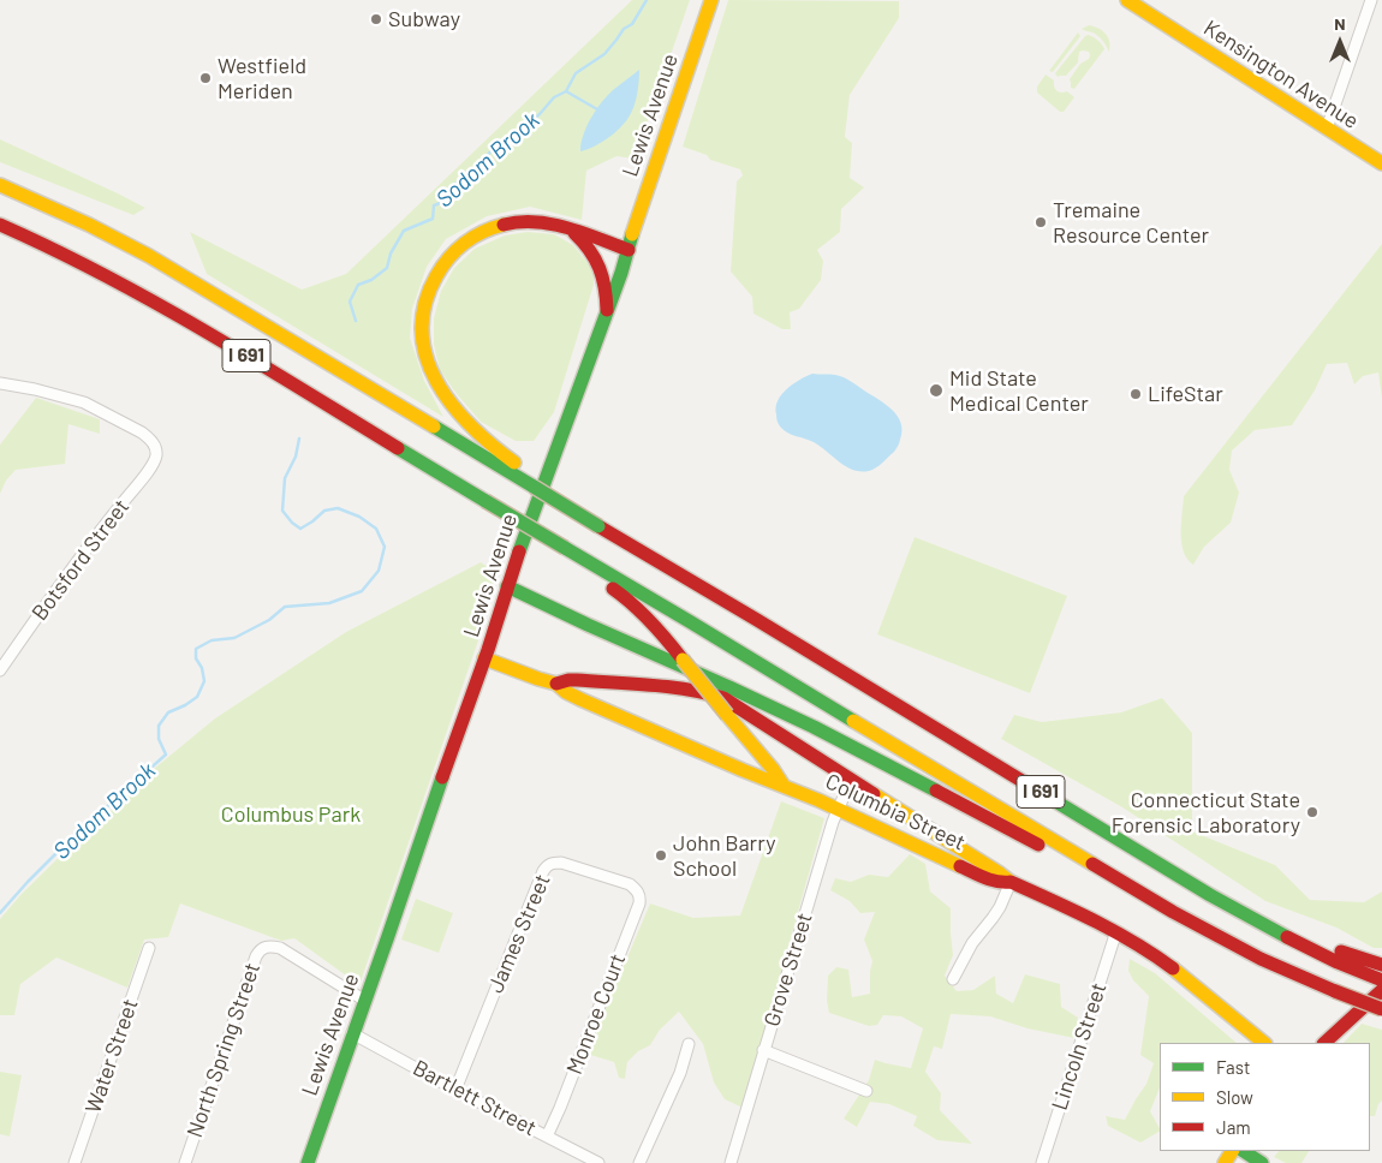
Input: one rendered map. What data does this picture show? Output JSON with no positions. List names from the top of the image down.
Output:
{
  "streets": {
    "main road": [
      "Kensington Avenue",
      "Lewis Avenue",
      "I 691",
      "Columbia Street"
    ],
    "street": [
      "Botsford Street",
      "James Street",
      "Grove Street",
      "Monroe Court",
      "Lincoln Street",
      "North Spring Street",
      "Water Street",
      "Bartlett Street"
    ]
  },
  "crossings": [
    ["Lewis Avenue", "Columbia Street"],
    ["Lewis Avenue", "North Spring Street"],
    ["Lewis Avenue", "Bartlett Street"],
    ["Columbia Street", "Grove Street"],
    ["Columbia Street", "Lincoln Street"],
    ["James Street", "Monroe Court"],
    ["James Street", "Bartlett Street"],
    ["Monroe Court", "Bartlett Street"]
  ],
  "water": ["Sodom Brook"],
  "parks": ["Columbus Park"],
  "places": [
    "Subway",
    "Westfield Meriden",
    "Tremaine Resource Center",
    "Mid State Medical Center",
    "LifeStar",
    "Connecticut State Forensic Laboratory",
    "John Barry School"
  ],
  "legend": ["Fast", "Slow", "Jam"],
  "north": "top"
}
